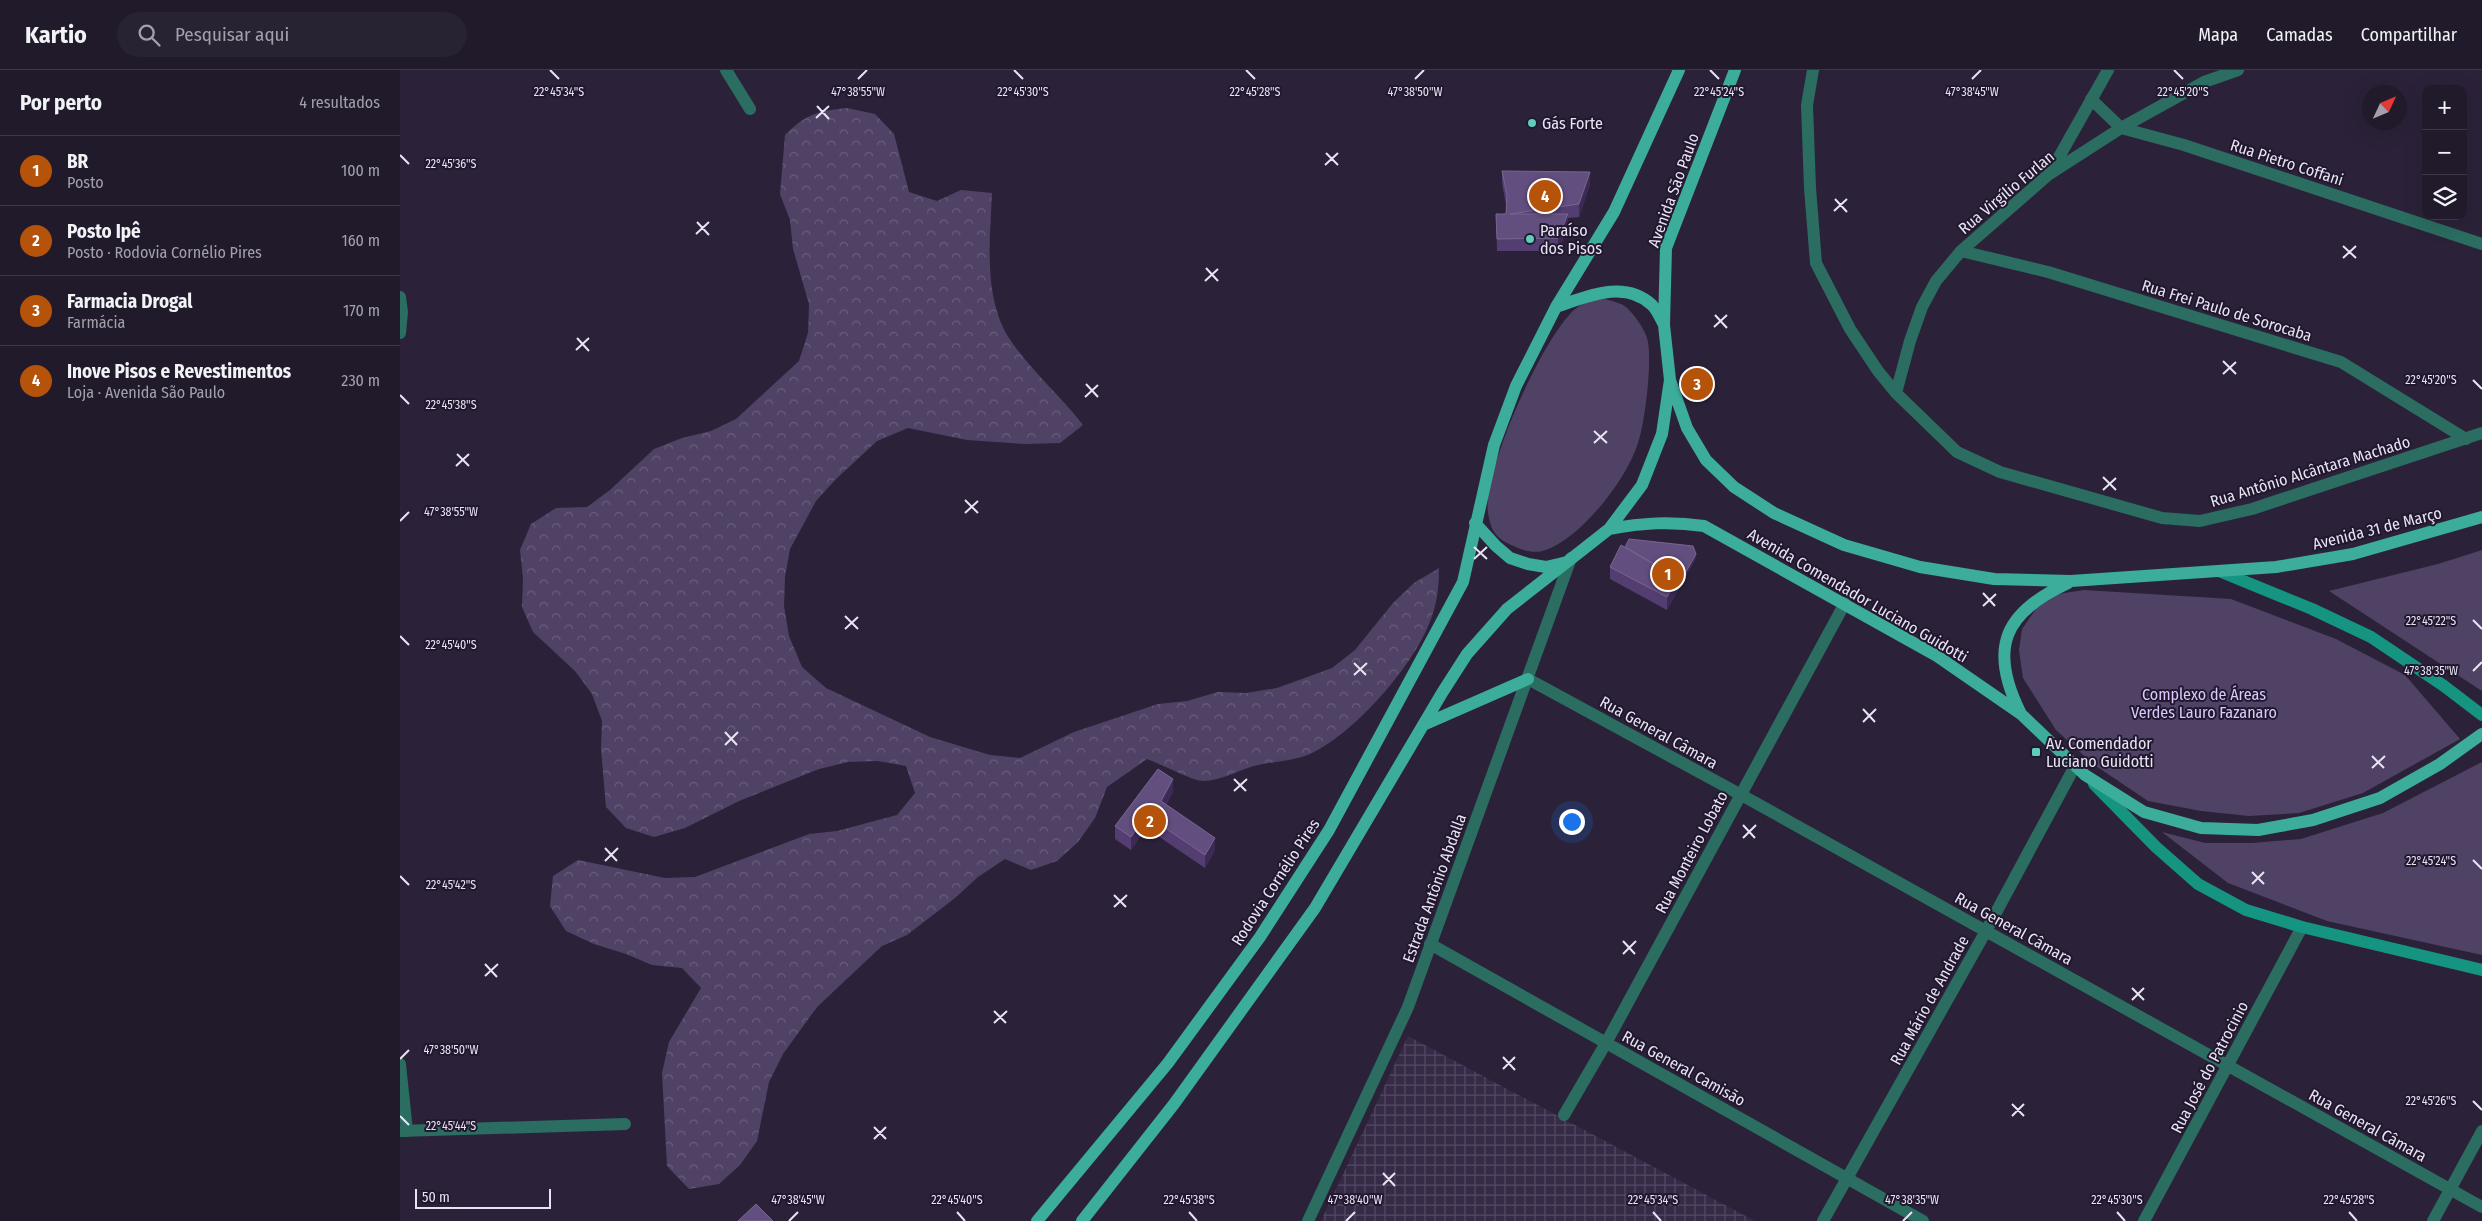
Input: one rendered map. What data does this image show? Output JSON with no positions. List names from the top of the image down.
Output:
{
  "streets": {
    "main road": [
      "Avenida São Paulo",
      "Avenida 31 de Março",
      "Avenida Comendador Luciano Guidotti",
      "Rodovia Cornélio Pires"
    ],
    "street": [
      "Rua Pietro Coffani",
      "Rua Virgílio Furlan",
      "Rua Frei Paulo de Sorocaba",
      "Rua Antônio Alcântara Machado",
      "Rua General Câmara",
      "Rua Monteiro Lobato",
      "Estrada Antônio Abdalla",
      "Rua Mário de Andrade",
      "Rua José do Patrocinio",
      "Rua General Camisão"
    ]
  },
  "crossings": [
    ["Rua Pietro Coffani", "Rua Virgílio Furlan"],
    ["Avenida São Paulo", "Avenida Comendador Luciano Guidotti"],
    ["Rua Virgílio Furlan", "Rua Frei Paulo de Sorocaba"],
    ["Rua Virgílio Furlan", "Rua Antônio Alcântara Machado"],
    ["Rua Frei Paulo de Sorocaba", "Rua Antônio Alcântara Machado"],
    ["Avenida 31 de Março", "Avenida Comendador Luciano Guidotti"],
    ["Avenida Comendador Luciano Guidotti", "Rua Monteiro Lobato"],
    ["Avenida Comendador Luciano Guidotti", "Rua Mário de Andrade"],
    ["Avenida Comendador Luciano Guidotti", "Rua José do Patrocinio"],
    ["Rua General Câmara", "Rua Monteiro Lobato"],
    ["Rua General Câmara", "Estrada Antônio Abdalla"],
    ["Rua General Câmara", "Rua Mário de Andrade"],
    ["Rua General Câmara", "Rua José do Patrocinio"],
    ["Rua Monteiro Lobato", "Rua General Camisão"],
    ["Estrada Antônio Abdalla", "Rua General Camisão"],
    ["Rua Mário de Andrade", "Rua General Camisão"]
  ],
  "parks": ["Complexo de Áreas Verdes Lauro Fazanaro"],
  "places": {
    "other": ["Gás Forte", "Paraíso dos Pisos"],
    "transit": ["Av. Comendador Luciano Guidotti"]
  },
  "scale_bar": "50 m",
  "north": "top right",
  "page": {
    "header": "Kartio",
    "search": "Pesquisar aqui",
    "nav": ["Mapa", "Camadas", "Compartilhar"],
    "heading": ["Por perto", "4 resultados"],
    "map_buttons": ["+", "−"],
    "list": [
      {
        "mark": "1",
        "name": "BR",
        "note": "Posto",
        "value": "100 m"
      },
      {
        "mark": "2",
        "name": "Posto Ipê",
        "note": "Posto · Rodovia Cornélio Pires",
        "value": "160 m"
      },
      {
        "mark": "3",
        "name": "Farmacia Drogal",
        "note": "Farmácia",
        "value": "170 m"
      },
      {
        "mark": "4",
        "name": "Inove Pisos e Revestimentos",
        "note": "Loja · Avenida São Paulo",
        "value": "230 m"
      }
    ],
    "pins": [
      "4",
      "3",
      "1",
      "2"
    ],
    "scale": "50 m"
  },
  "coordinates": [
    "47°38'55\"W",
    "47°38'50\"W",
    "47°38'45\"W",
    "22°45'34\"S",
    "22°45'30\"S",
    "22°45'28\"S",
    "22°45'24\"S",
    "22°45'20\"S",
    "22°45'36\"S",
    "22°45'38\"S",
    "22°45'22\"S",
    "22°45'40\"S",
    "47°38'35\"W",
    "22°45'42\"S",
    "22°45'26\"S",
    "22°45'44\"S",
    "47°38'40\"W"
  ]
}
